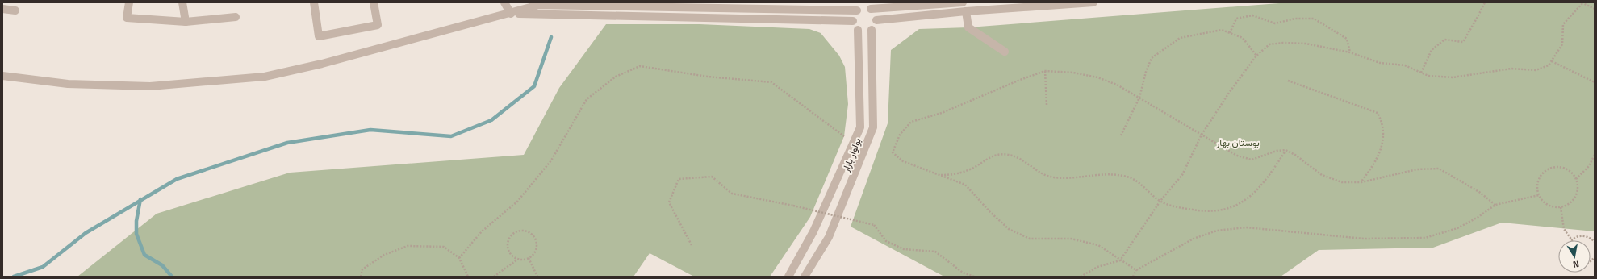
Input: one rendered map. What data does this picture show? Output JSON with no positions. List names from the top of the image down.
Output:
{
  "streets": {
    "street": ["بولوار بازار"]
  },
  "parks": ["بوستان بهار"],
  "north": "bottom"
}
